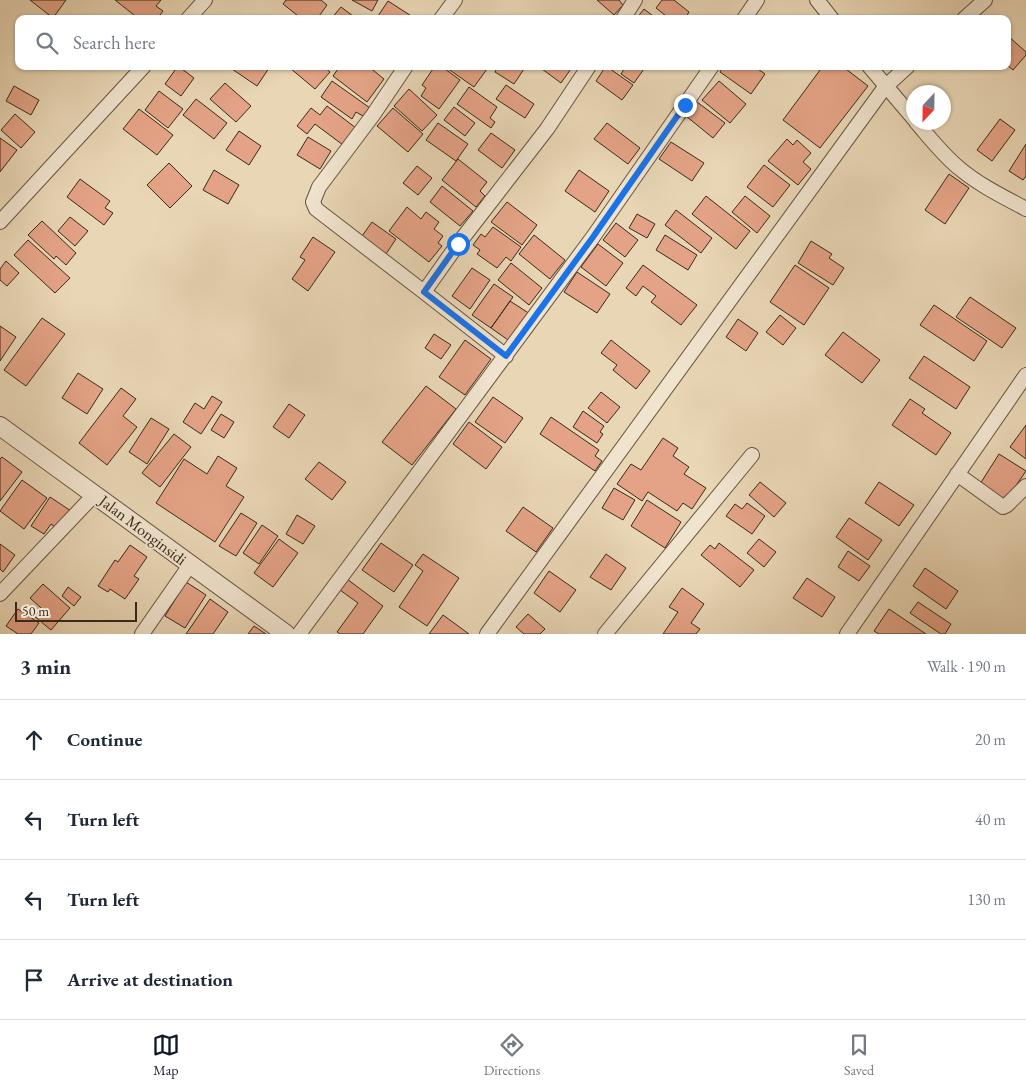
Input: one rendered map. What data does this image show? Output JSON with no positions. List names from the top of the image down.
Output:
{
  "streets": {
    "street": ["Jalan Monginsidi"]
  },
  "scale_bar": "50 m",
  "north": "bottom",
  "page": {
    "search": "Search here",
    "scale": "50 m",
    "heading": ["3 min", "Walk · 190 m"],
    "list": [
      ["Continue", "20 m"],
      ["Turn left", "40 m"],
      ["Turn left", "130 m"],
      "Arrive at destination"
    ],
    "nav": ["Map", "Directions", "Saved"]
  }
}
